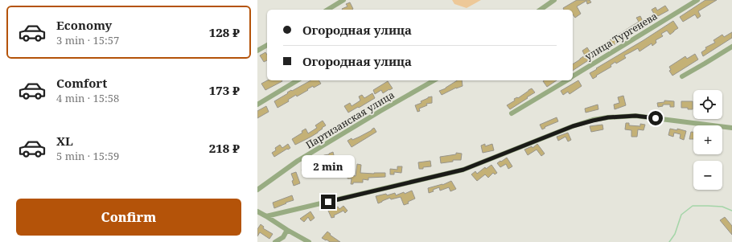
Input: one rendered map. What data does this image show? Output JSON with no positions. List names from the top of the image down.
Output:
{
  "streets": {
    "street": ["улица Тургенева", "Партизанская улица"]
  },
  "page": {
    "list": [
      {
        "name": "Economy",
        "note": "3 min · 15:57",
        "value": "128 ₽"
      },
      {
        "name": "Comfort",
        "note": "4 min · 15:58",
        "value": "173 ₽"
      },
      {
        "name": "XL",
        "note": "5 min · 15:59",
        "value": "218 ₽"
      }
    ],
    "banner": ["Огородная улица", "Огородная улица"],
    "map_buttons": ["+", "−"],
    "bubble": "2 min",
    "buttons": "Confirm"
  }
}
